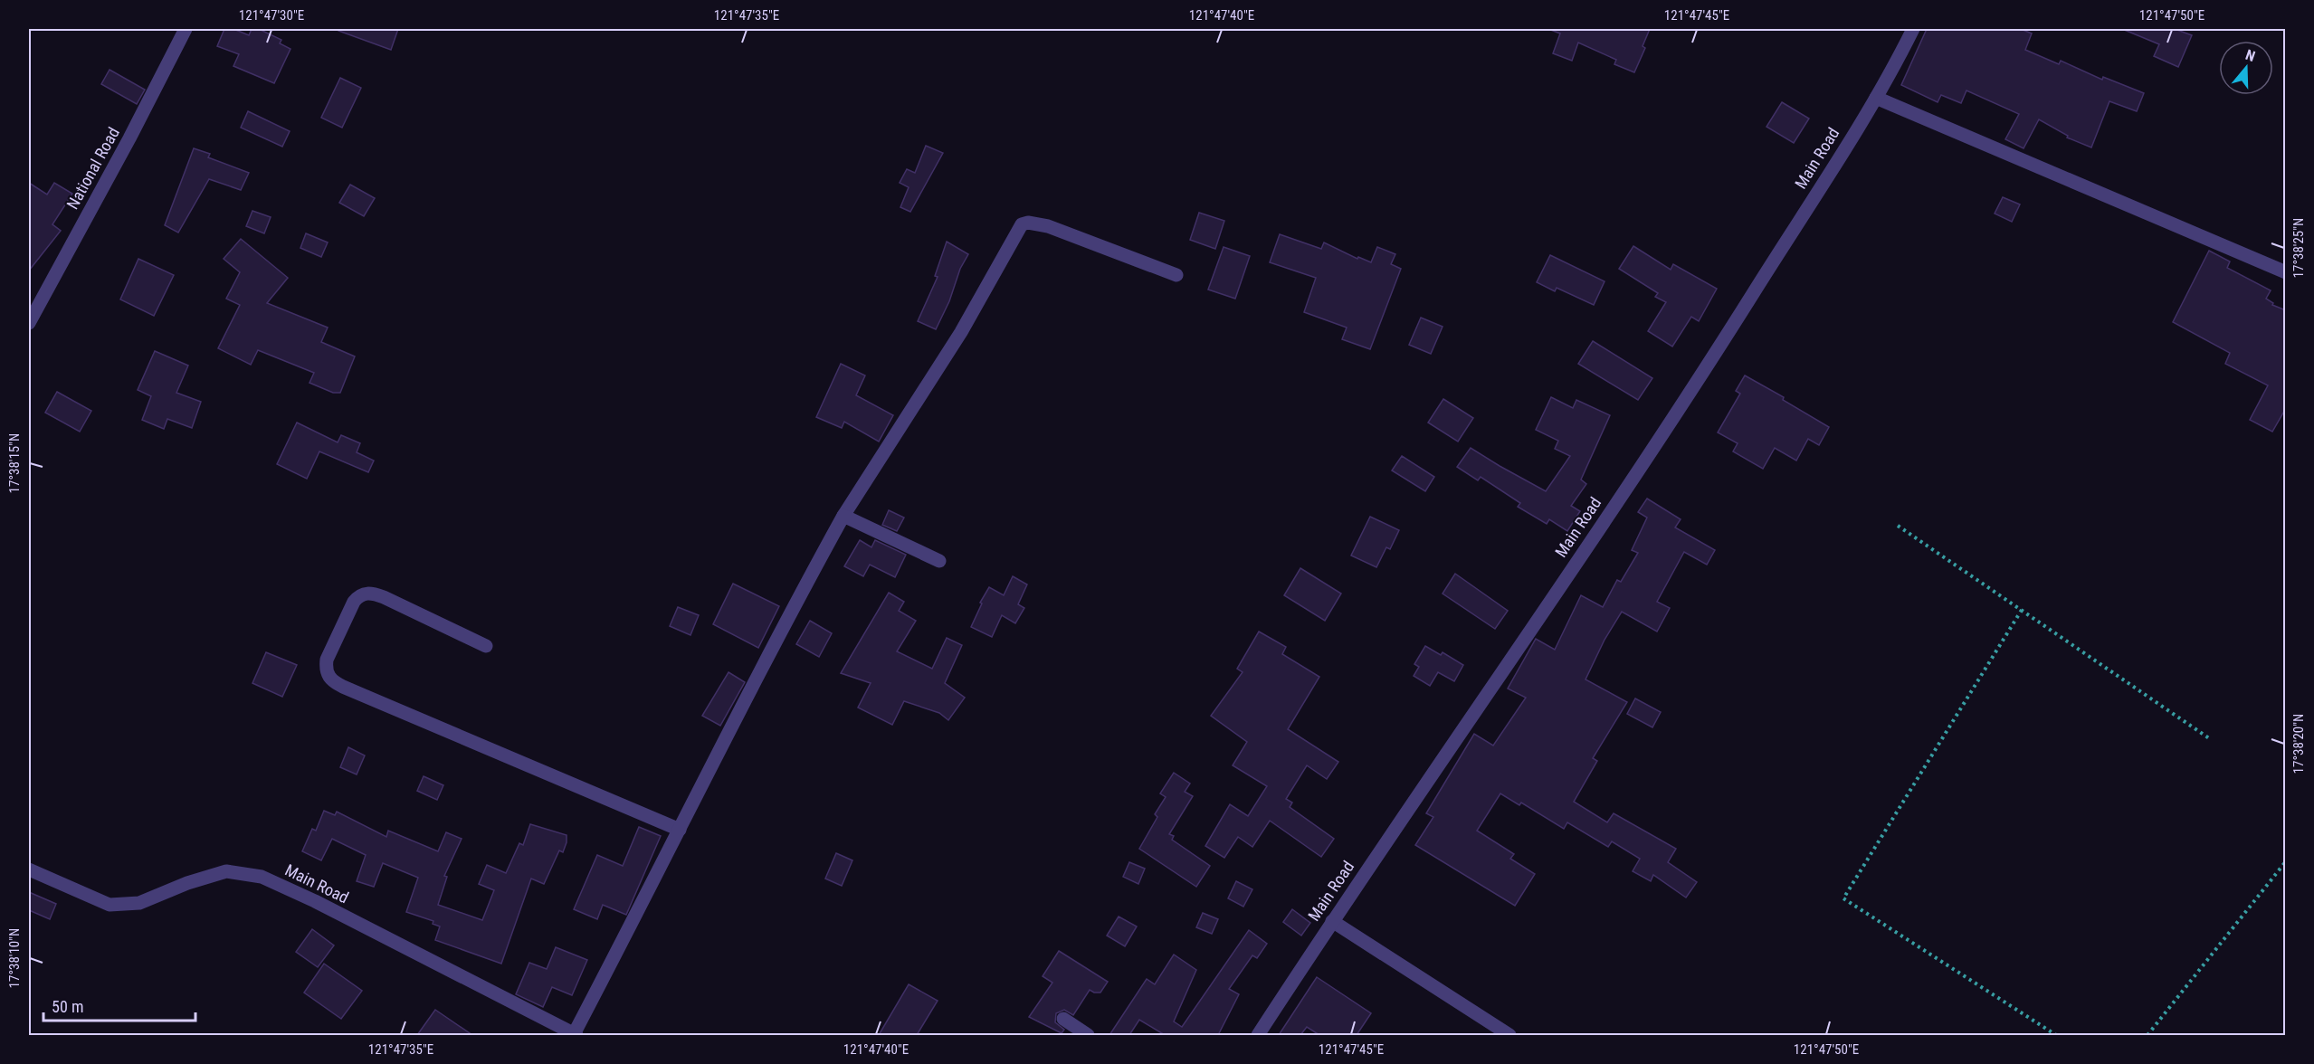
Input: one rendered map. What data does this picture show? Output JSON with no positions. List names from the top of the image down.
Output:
{
  "streets": {
    "street": ["Main Road", "National Road"]
  },
  "scale_bar": "50 m",
  "north": "top",
  "coordinates": [
    "121°47'30\"E",
    "121°47'35\"E",
    "121°47'40\"E",
    "121°47'45\"E",
    "121°47'50\"E",
    "17°38'25\"N",
    "17°38'15\"N",
    "17°38'20\"N",
    "17°38'10\"N"
  ]
}
